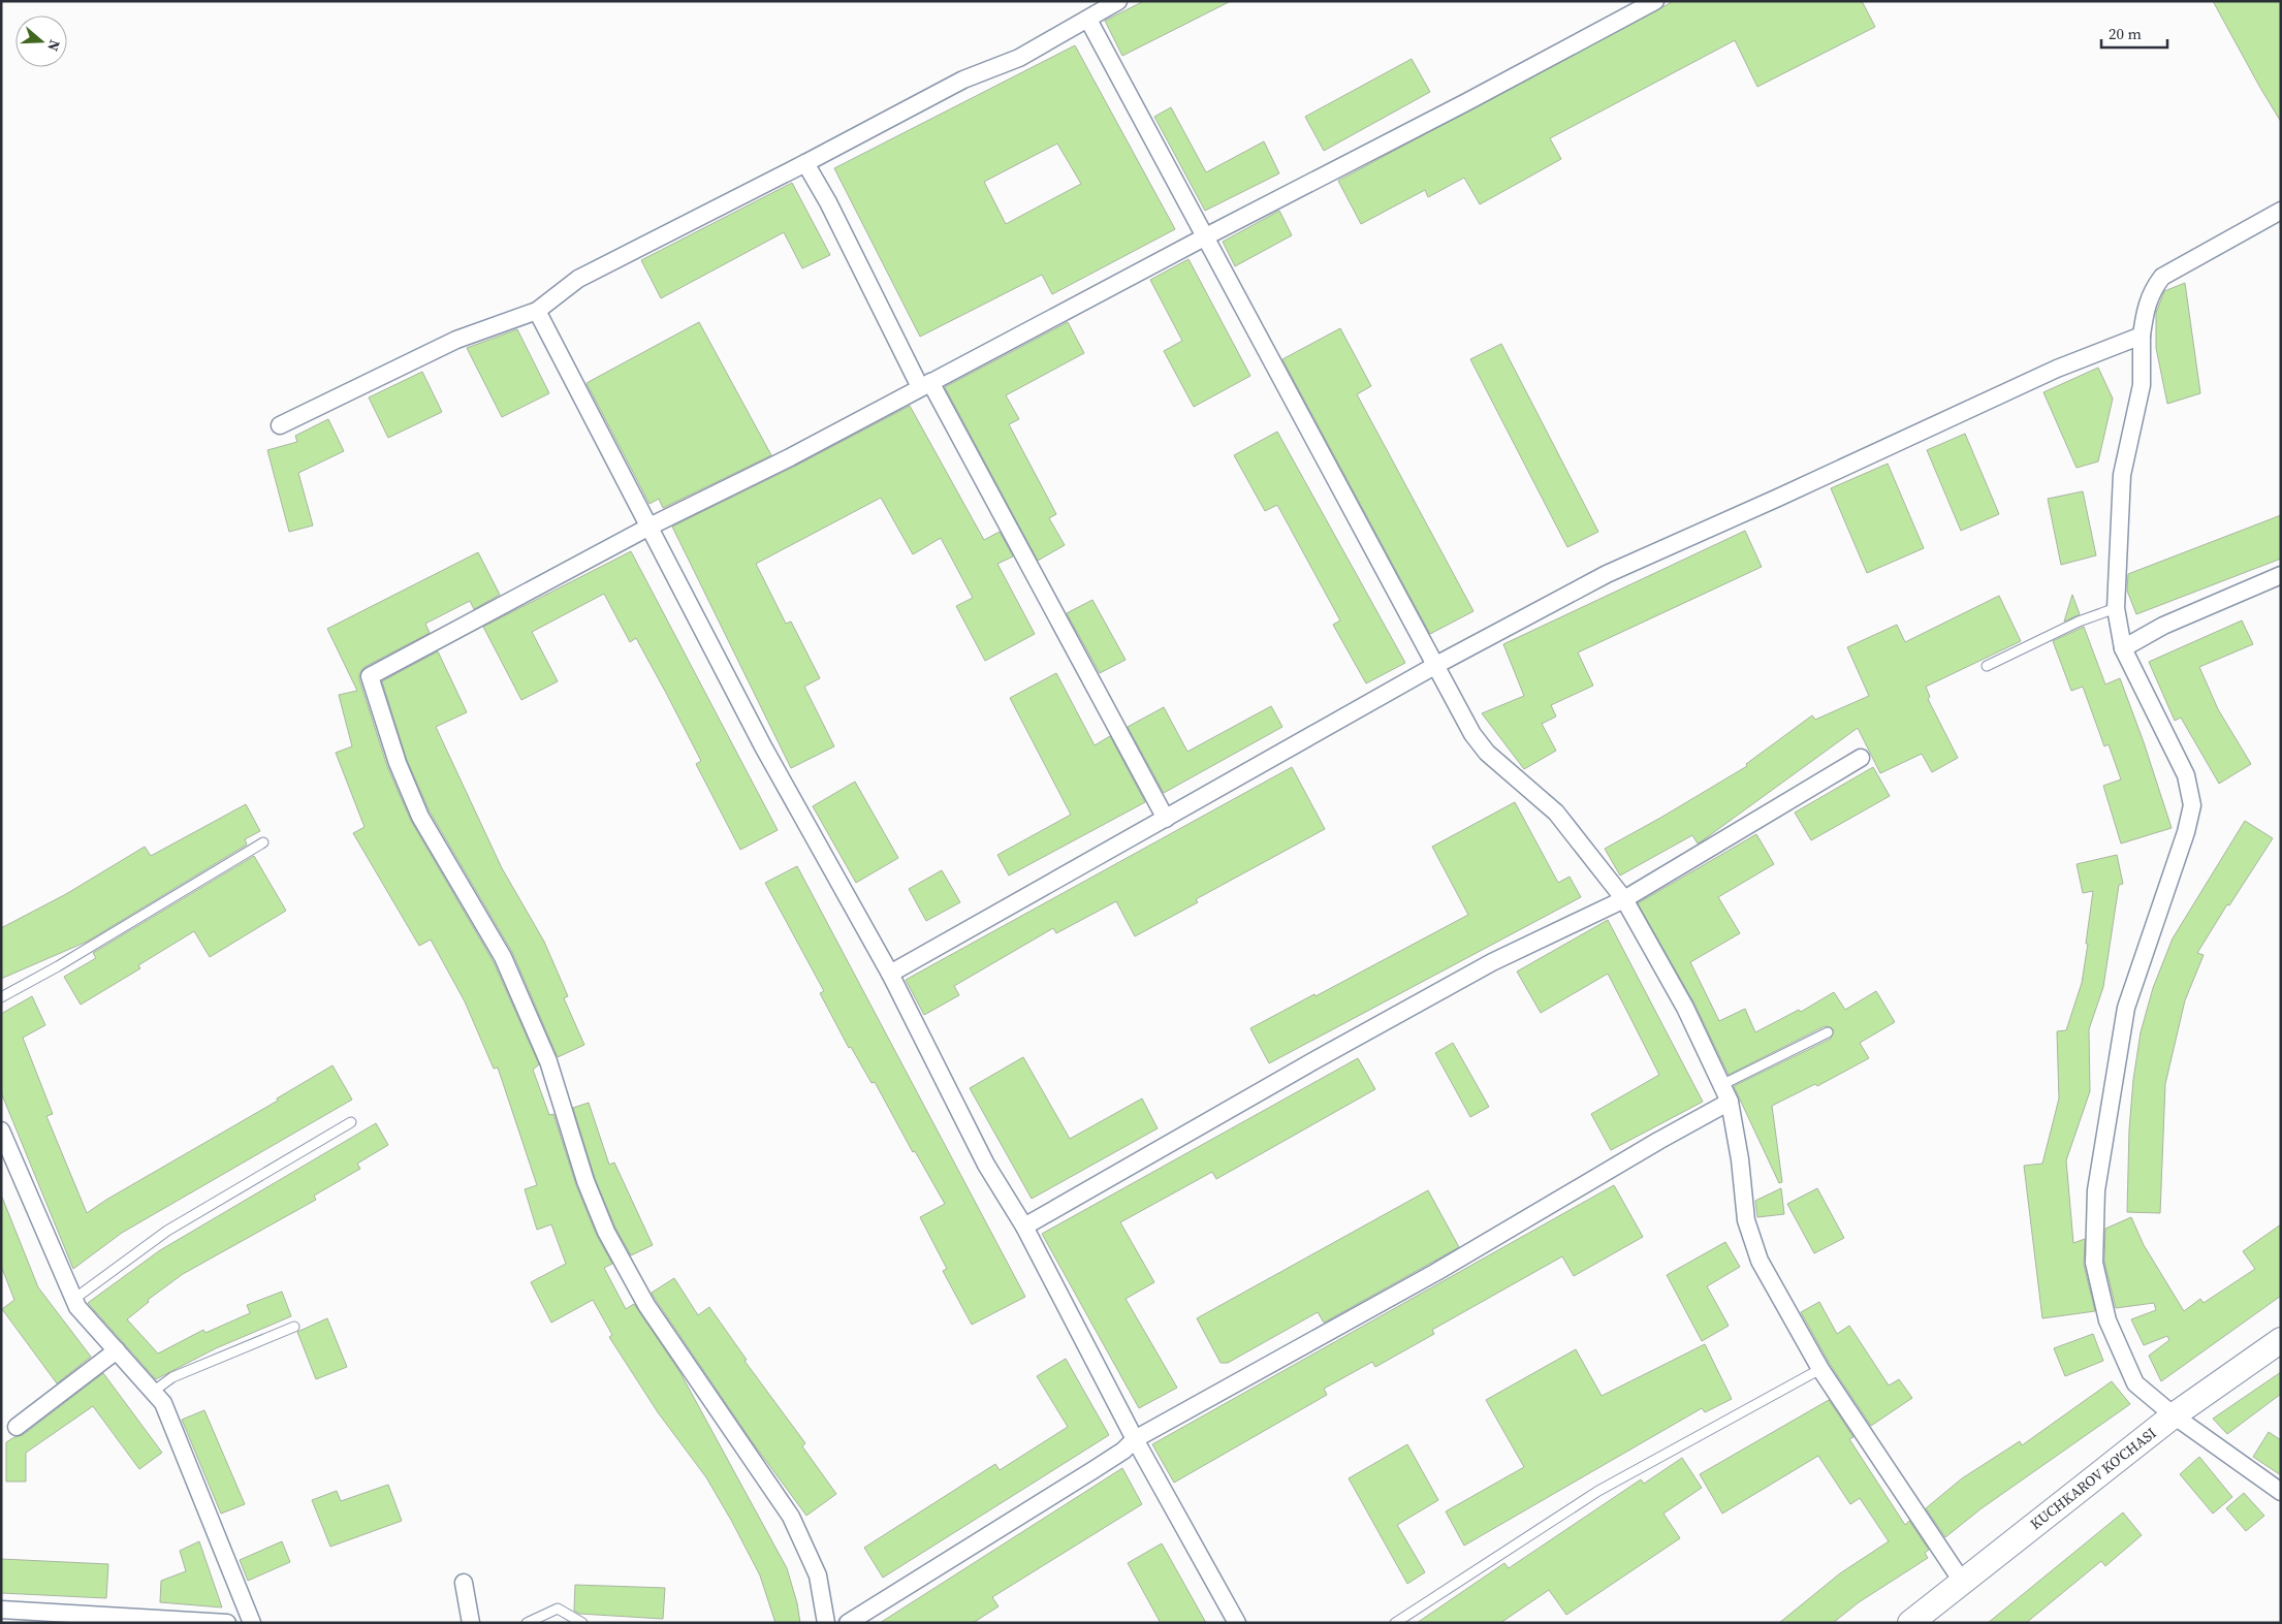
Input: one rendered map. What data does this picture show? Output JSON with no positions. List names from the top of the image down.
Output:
{
  "streets": {
    "main road": ["KUCHKAROV KO'CHASI"]
  },
  "scale_bar": "20 m",
  "north": "right"
}
